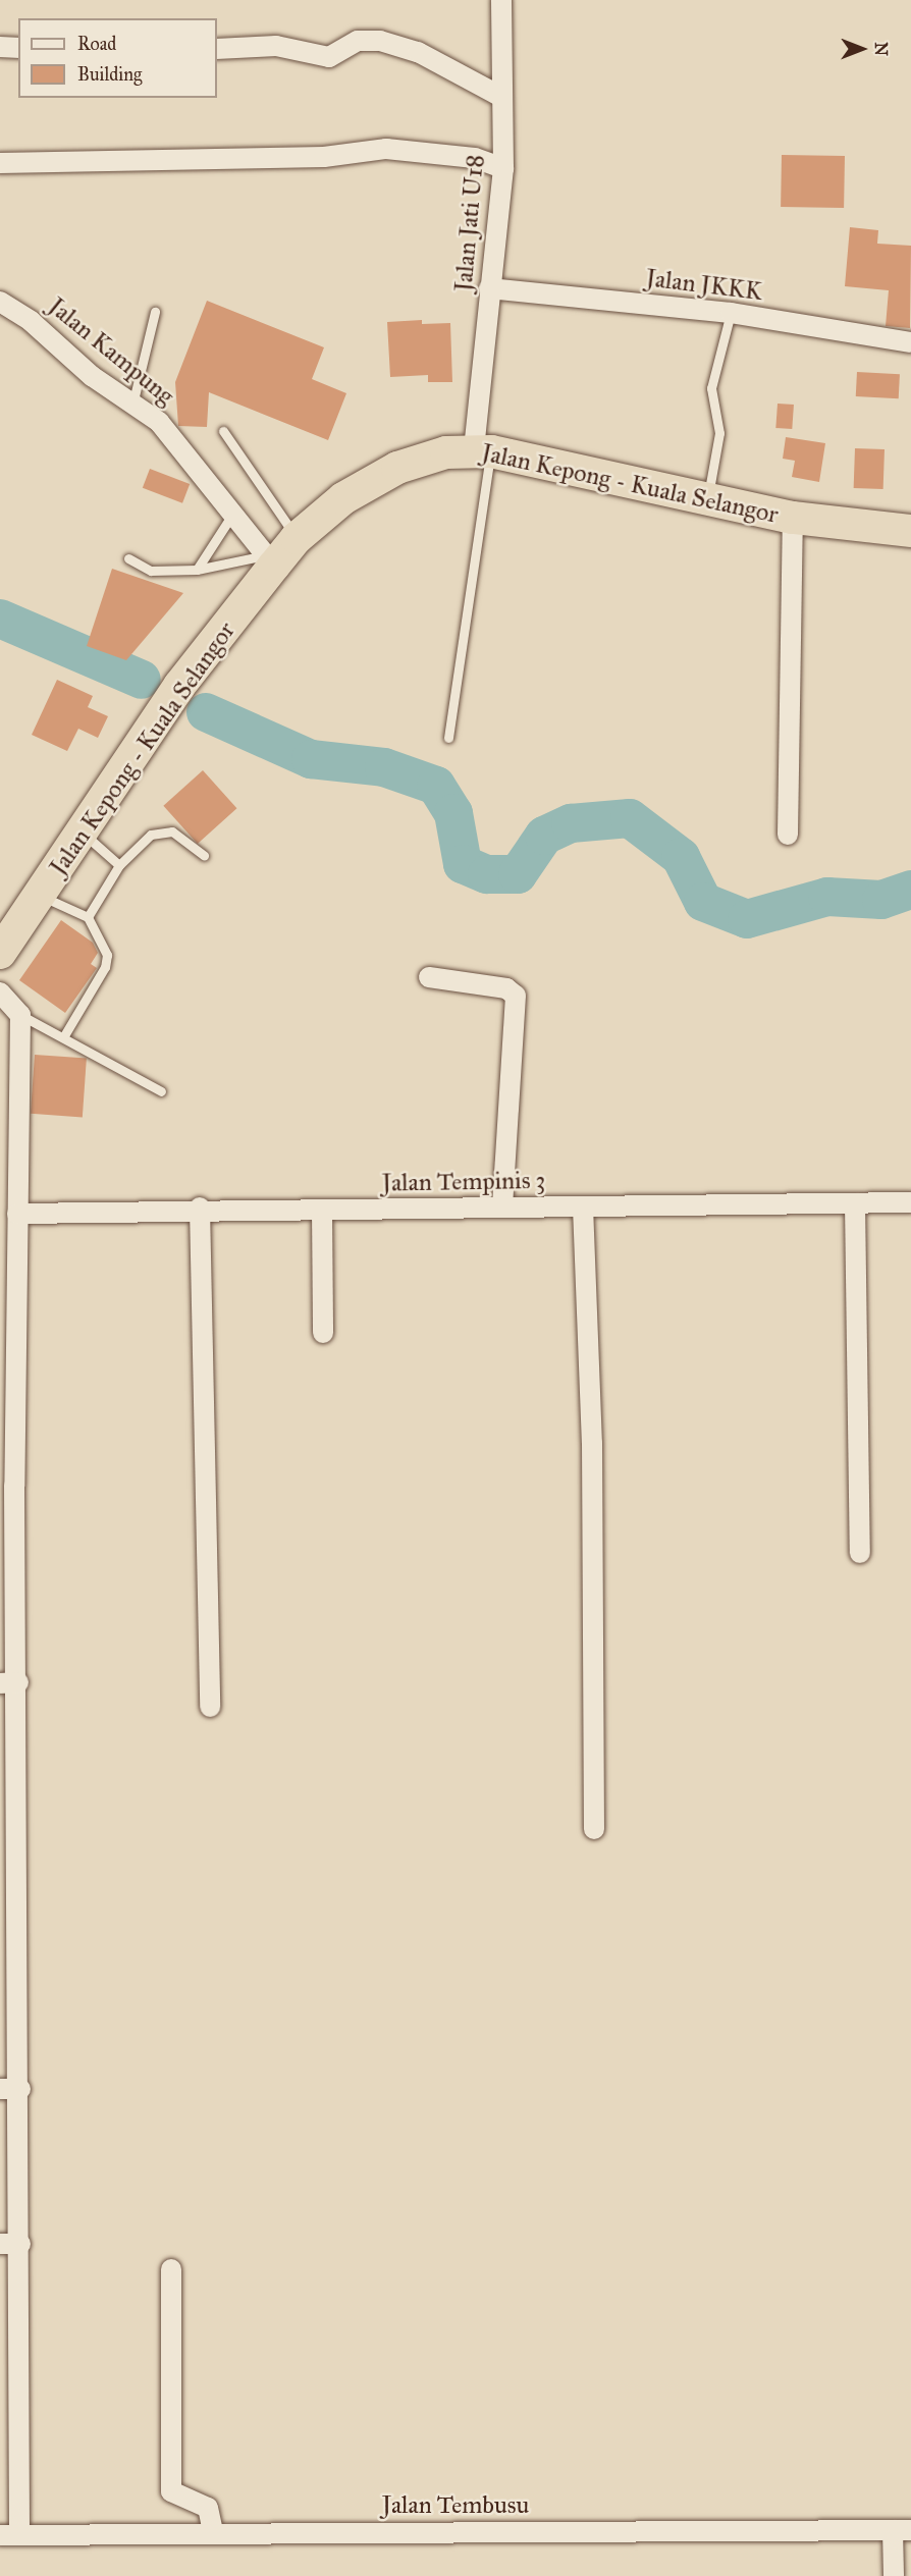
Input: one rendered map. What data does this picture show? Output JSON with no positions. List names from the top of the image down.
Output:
{
  "streets": {
    "highway": ["Jalan Kepong - Kuala Selangor"],
    "street": [
      "Jalan Jati U18",
      "Jalan JKKK",
      "Jalan Kampung",
      "Jalan Tempinis 3",
      "Jalan Tembusu"
    ]
  },
  "crossings": [
    ["Jalan Jati U18", "Jalan JKKK"],
    ["Jalan Jati U18", "Jalan Kepong - Kuala Selangor"],
    ["Jalan Kampung", "Jalan Kepong - Kuala Selangor"]
  ],
  "legend": ["Road", "Building"],
  "north": "right"
}
